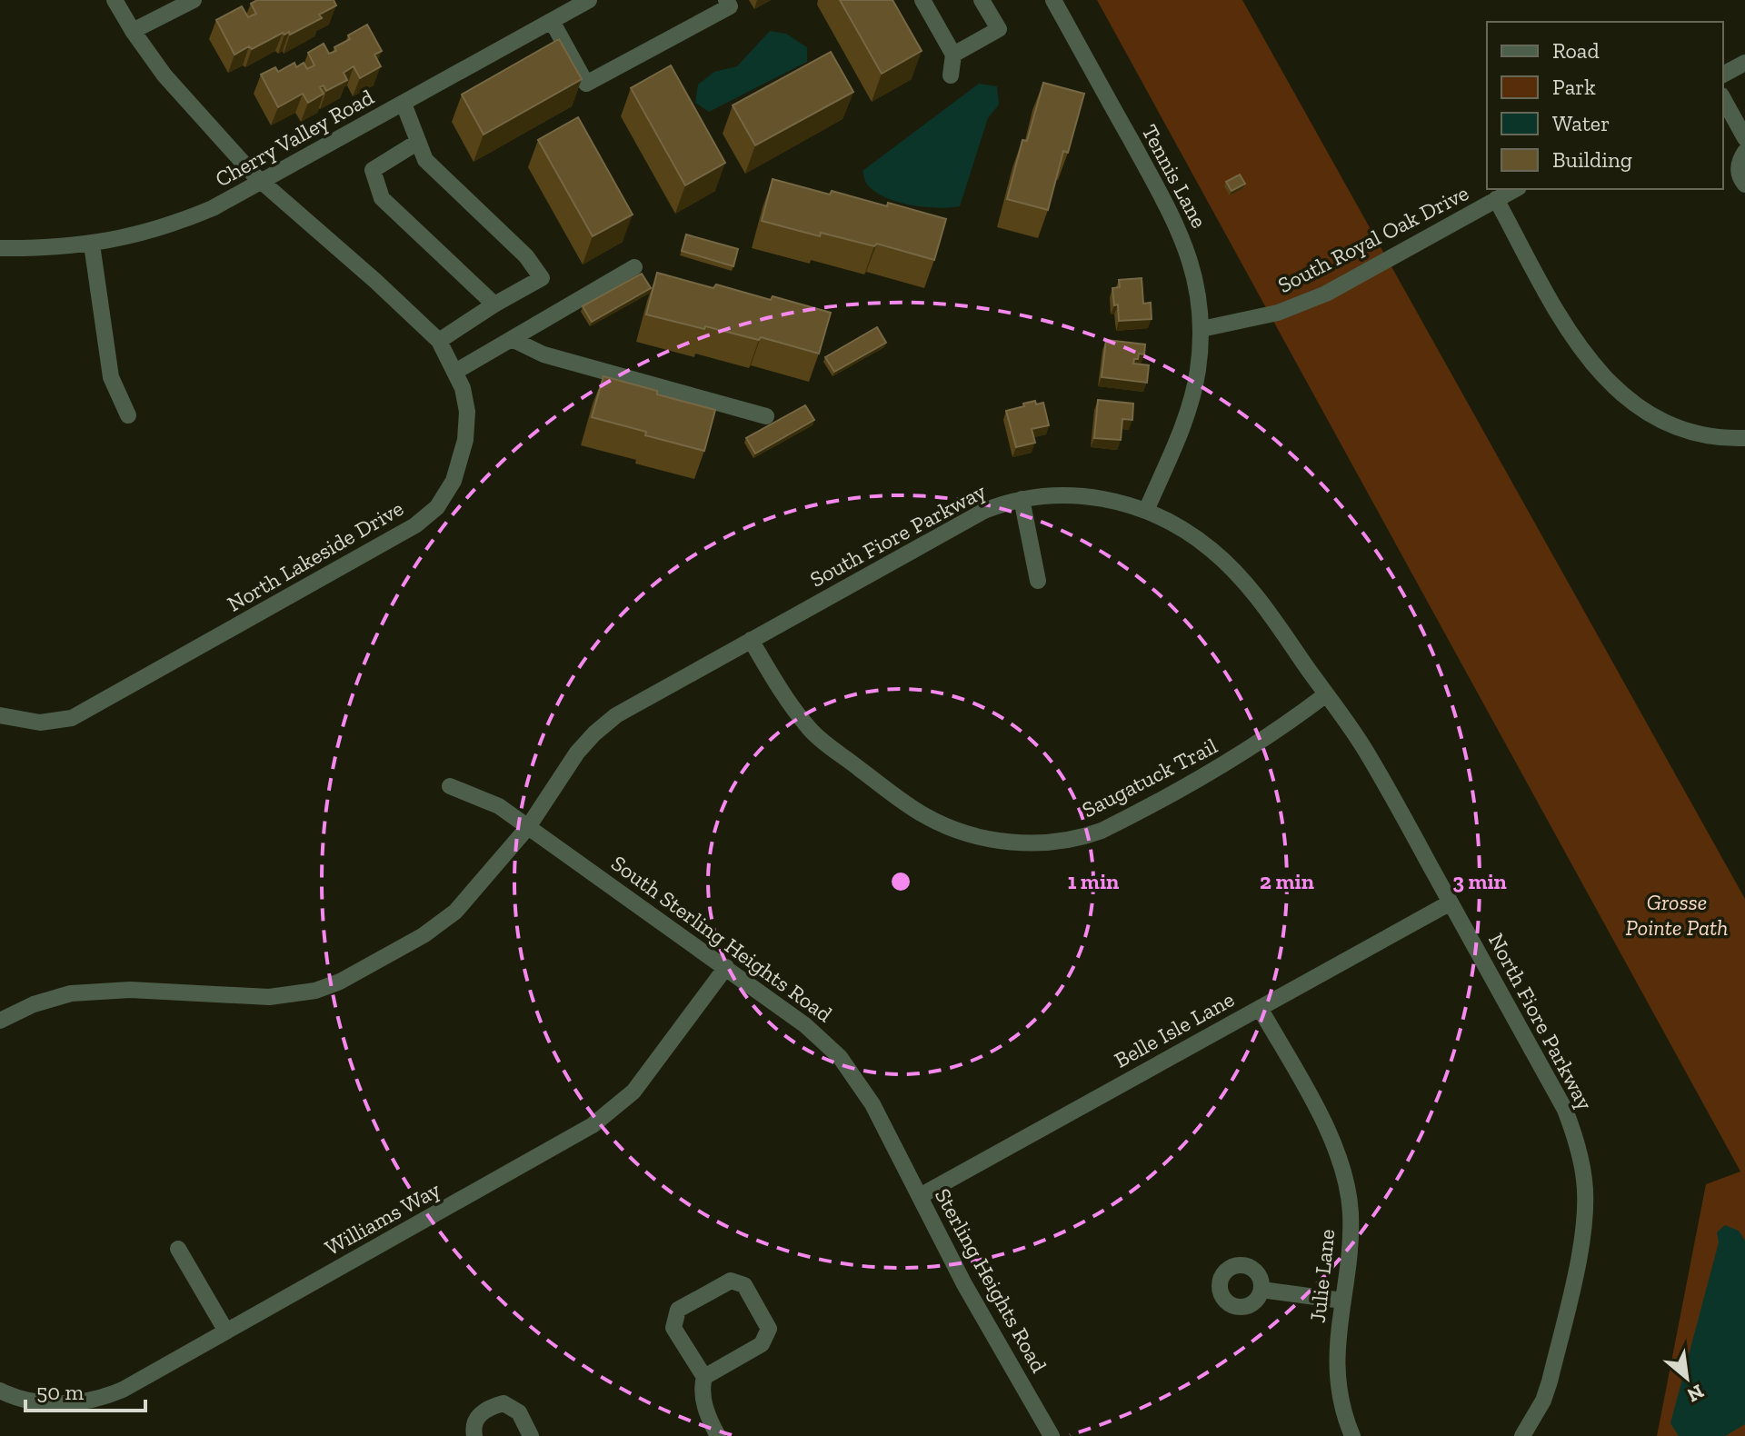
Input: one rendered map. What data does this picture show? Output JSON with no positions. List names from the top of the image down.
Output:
{
  "streets": {
    "street": [
      "Cherry Valley Road",
      "Tennis Lane",
      "South Royal Oak Drive",
      "South Fiore Parkway",
      "North Lakeside Drive",
      "Saugatuck Trail",
      "South Sterling Heights Road",
      "North Fiore Parkway",
      "Belle Isle Lane",
      "Williams Way",
      "Julie Lane",
      "Sterling Heights Road"
    ]
  },
  "crossings": [
    ["Cherry Valley Road", "North Lakeside Drive"],
    ["Tennis Lane", "South Royal Oak Drive"],
    ["Tennis Lane", "South Fiore Parkway"],
    ["South Fiore Parkway", "Saugatuck Trail"],
    ["South Fiore Parkway", "South Sterling Heights Road"],
    ["South Fiore Parkway", "North Fiore Parkway"],
    ["South Sterling Heights Road", "Williams Way"],
    ["South Sterling Heights Road", "Sterling Heights Road"],
    ["North Fiore Parkway", "Belle Isle Lane"],
    ["Belle Isle Lane", "Julie Lane"],
    ["Belle Isle Lane", "Sterling Heights Road"]
  ],
  "parks": ["Grosse Pointe Path"],
  "legend": [
    "Road",
    "Park",
    "Water",
    "Building"
  ],
  "scale_bar": "50 m",
  "north": "bottom right",
  "rings": ["1 min", "2 min", "3 min"]
}
